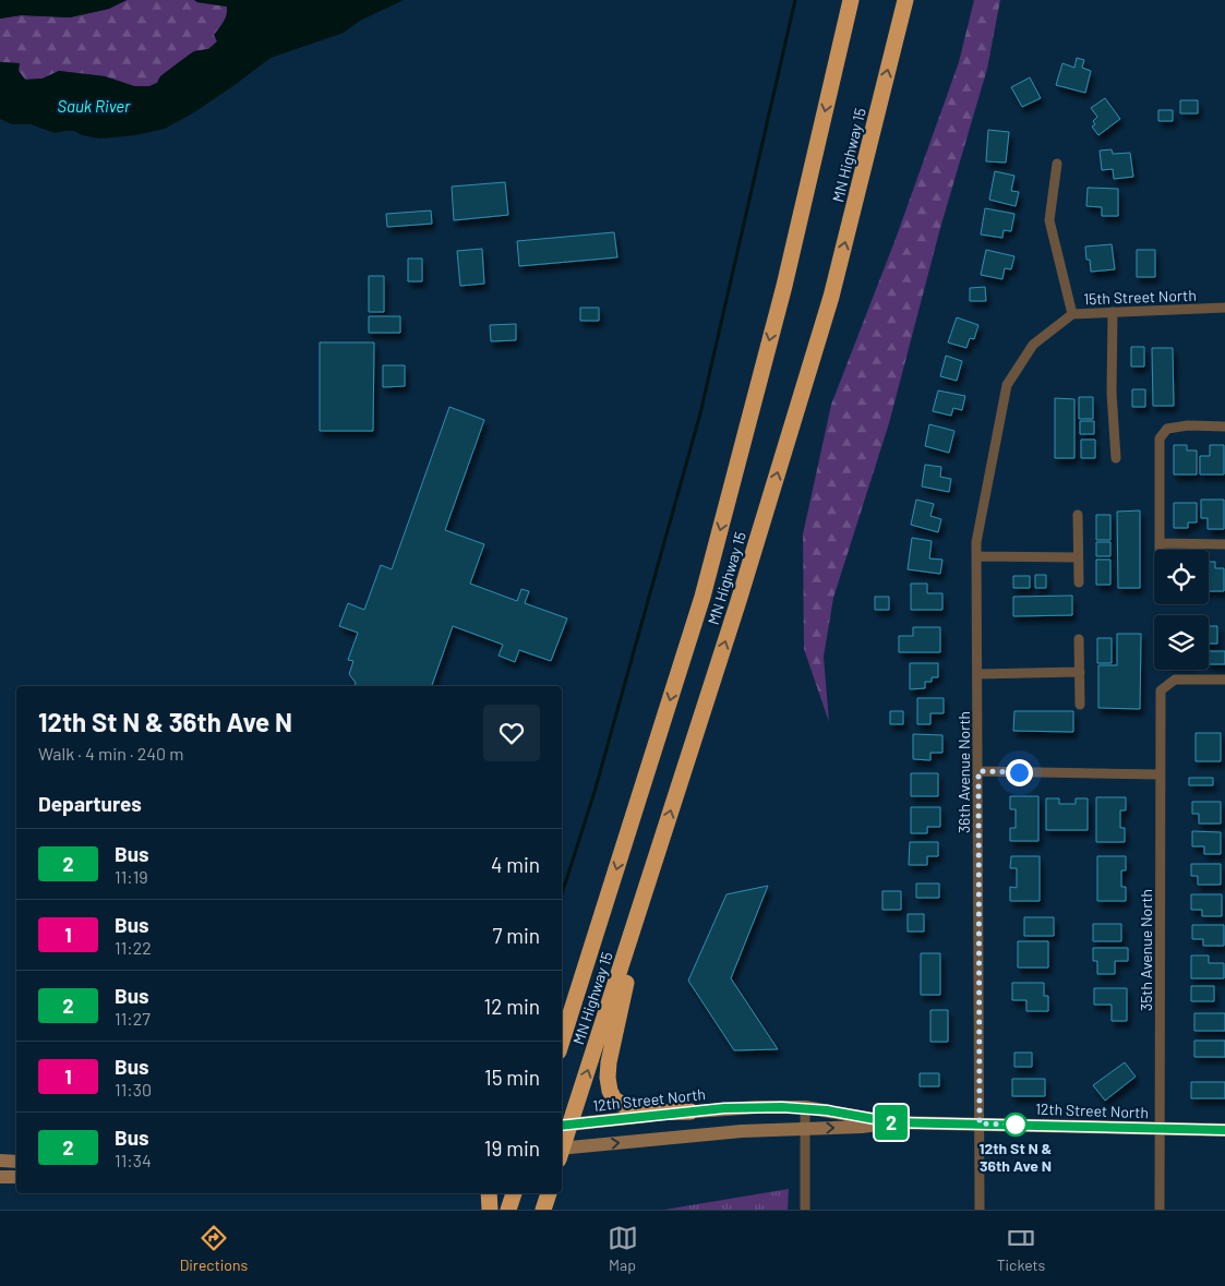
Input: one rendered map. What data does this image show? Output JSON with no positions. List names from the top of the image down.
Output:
{
  "streets": {
    "highway": ["MN Highway 15"],
    "street": [
      "15th Street North",
      "36th Avenue North",
      "35th Avenue North",
      "12th Street North"
    ]
  },
  "crossings": [
    ["MN Highway 15", "12th Street North"],
    ["15th Street North", "36th Avenue North"],
    ["36th Avenue North", "12th Street North"],
    ["35th Avenue North", "12th Street North"]
  ],
  "water": ["Sauk River"],
  "places": ["12th St N & 36th Ave N"],
  "lines": ["bus line 2"],
  "page": {
    "on_map": "2",
    "heading": [
      ["12th St N & 36th Ave N", "Walk · 4 min · 240 m"],
      "Departures"
    ],
    "list": [
      {
        "mark": "2",
        "name": "Bus",
        "note": "11:19",
        "value": "4 min"
      },
      {
        "mark": "1",
        "name": "Bus",
        "note": "11:22",
        "value": "7 min"
      },
      {
        "mark": "2",
        "name": "Bus",
        "note": "11:27",
        "value": "12 min"
      },
      {
        "mark": "1",
        "name": "Bus",
        "note": "11:30",
        "value": "15 min"
      },
      {
        "mark": "2",
        "name": "Bus",
        "note": "11:34",
        "value": "19 min"
      }
    ],
    "tabs": ["Directions", "Map", "Tickets"]
  }
}
